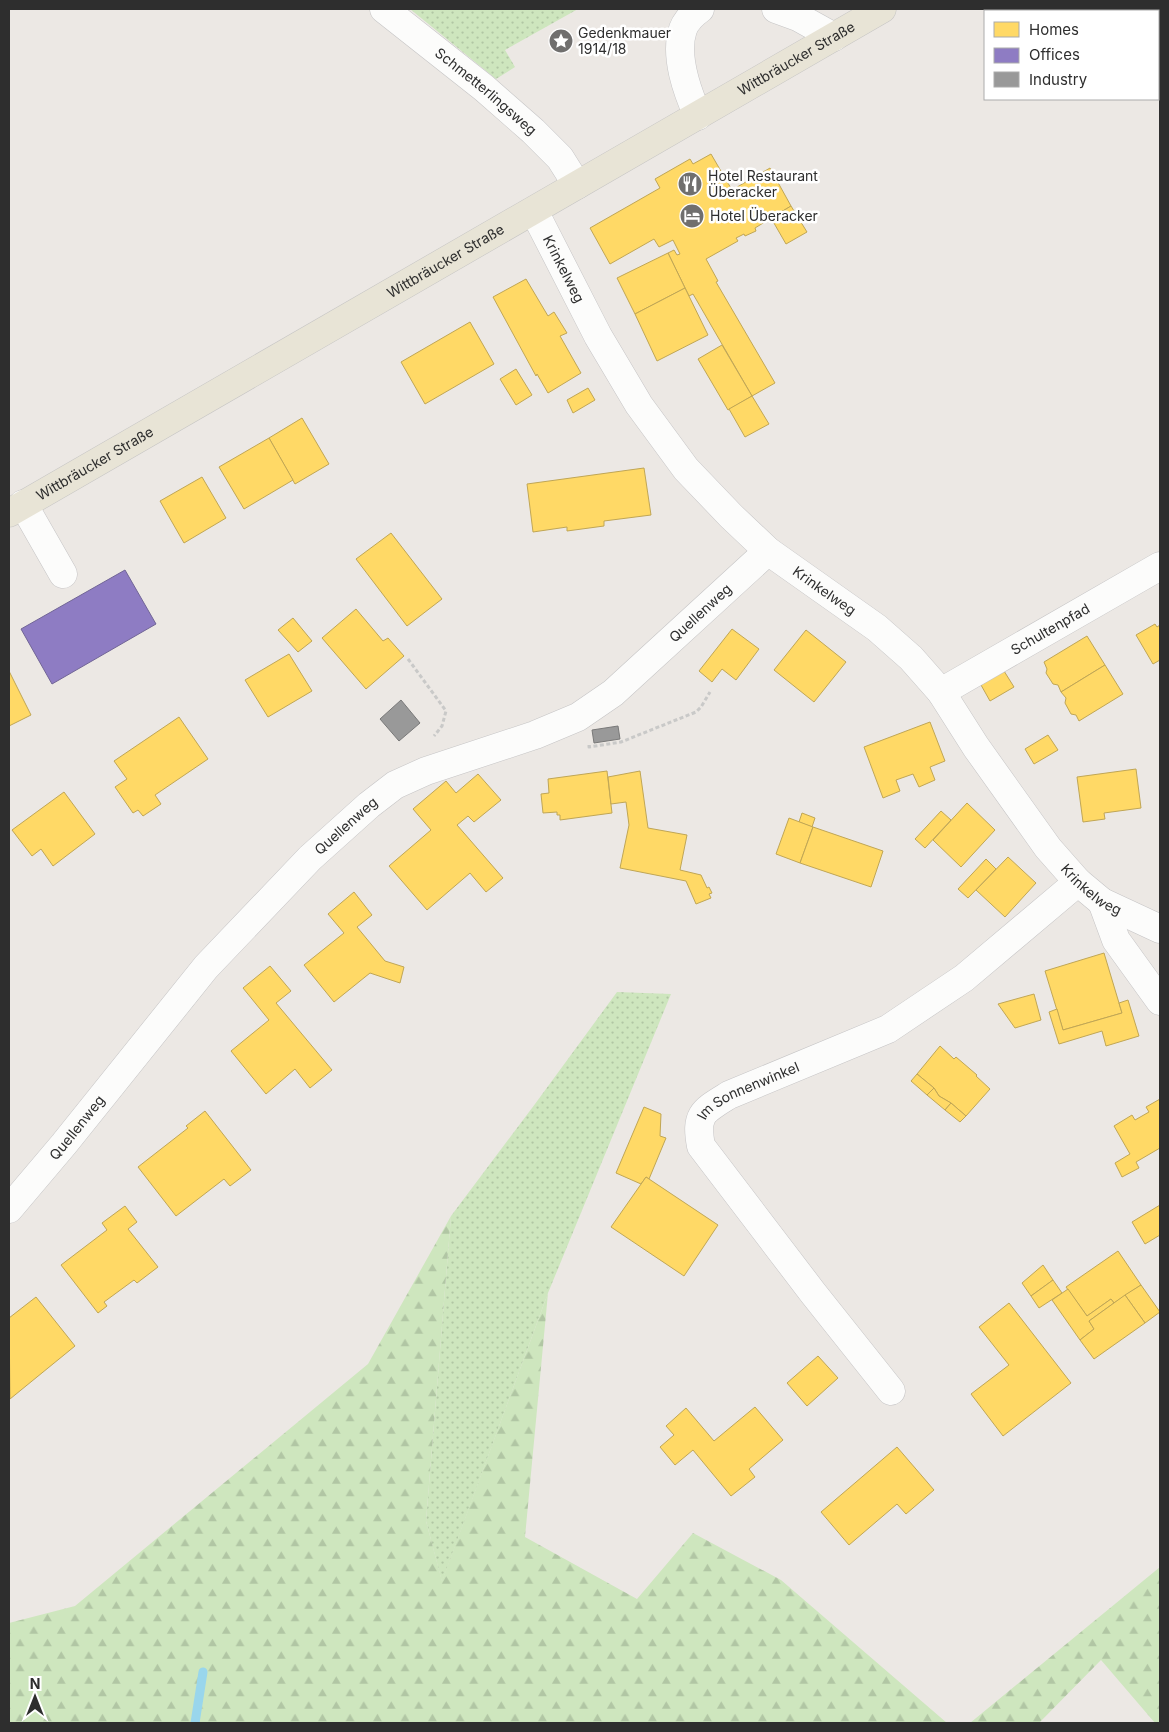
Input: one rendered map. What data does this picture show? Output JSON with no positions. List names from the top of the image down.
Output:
{
  "streets": {
    "main road": ["Wittbräucker Straße"],
    "street": [
      "Schmetterlingsweg",
      "Krinkelweg",
      "Quellenweg",
      "Schultenpfad",
      "Im Sonnenwinkel"
    ]
  },
  "crossings": [
    ["Wittbräucker Straße", "Schmetterlingsweg"],
    ["Wittbräucker Straße", "Krinkelweg"],
    ["Krinkelweg", "Quellenweg"],
    ["Krinkelweg", "Schultenpfad"],
    ["Krinkelweg", "Im Sonnenwinkel"]
  ],
  "places": {
    "place": ["Gedenkmauer 1914/18"],
    "restaurant": ["Hotel Restaurant Überacker"],
    "hotel": ["Hotel Überacker"]
  },
  "legend": ["Homes", "Offices", "Industry"],
  "north": "top"
}
